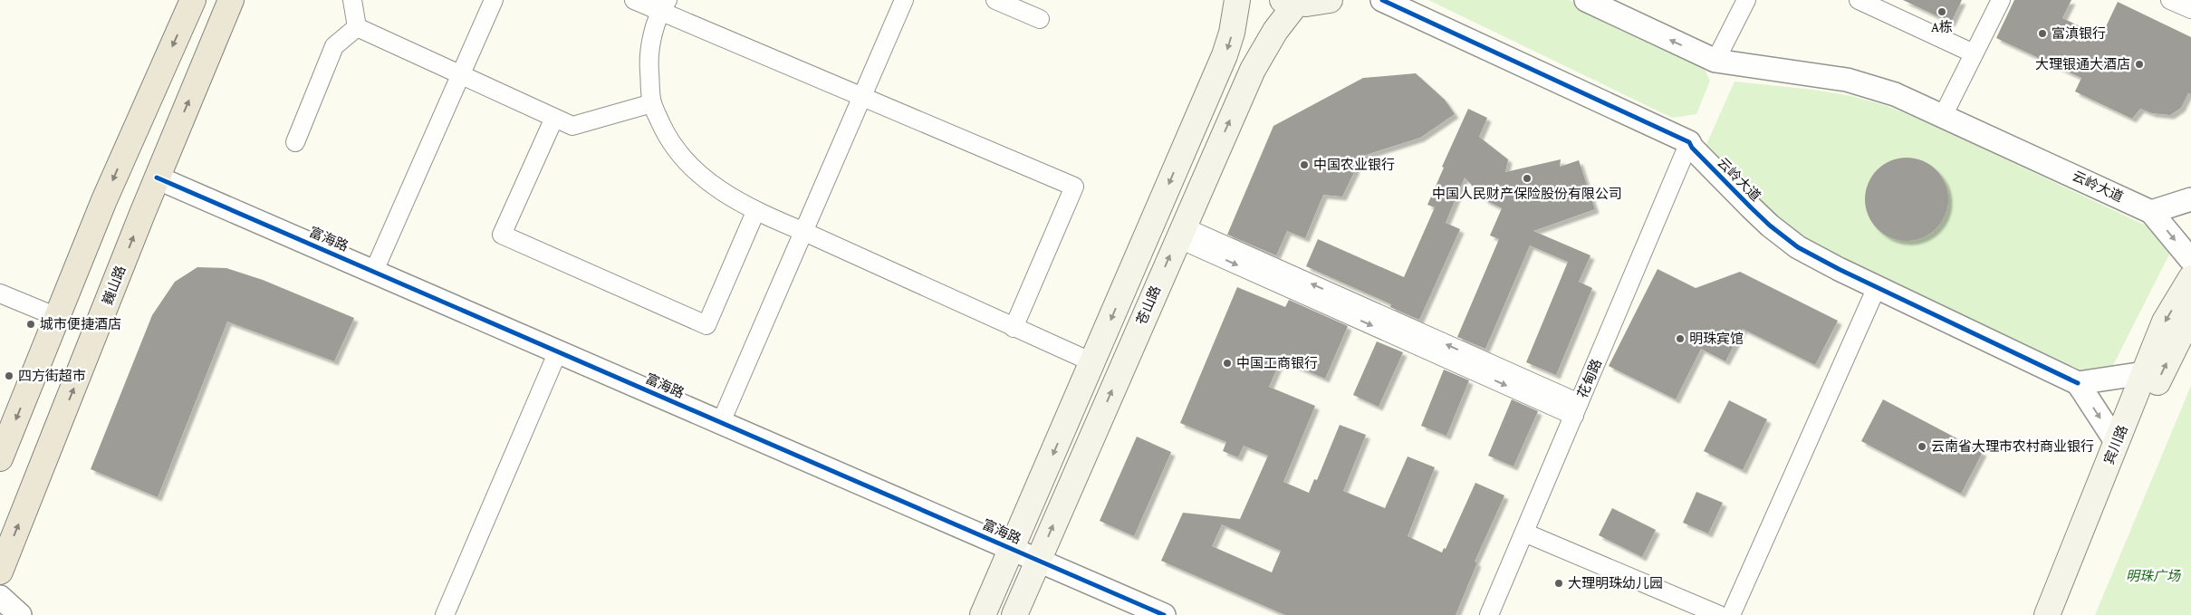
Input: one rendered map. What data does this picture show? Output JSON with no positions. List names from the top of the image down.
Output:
{
  "streets": {
    "highway": ["巍山路"],
    "main road": ["苍山路", "宾川路"],
    "street": ["云岭大道", "富海路", "花甸路"]
  },
  "crossings": [
    ["云岭大道", "花甸路"],
    ["富海路", "巍山路"],
    ["富海路", "苍山路"]
  ],
  "parks": ["明珠广场"],
  "places": [
    "A栋",
    "富滇银行",
    "大理银通大酒店",
    "中国农业银行",
    "中国人民财产保险股份有限公司",
    "城市便捷酒店",
    "明珠宾馆",
    "中国工商银行",
    "四方街超市",
    "云南省大理市农村商业银行",
    "大理明珠幼儿园"
  ]
}
